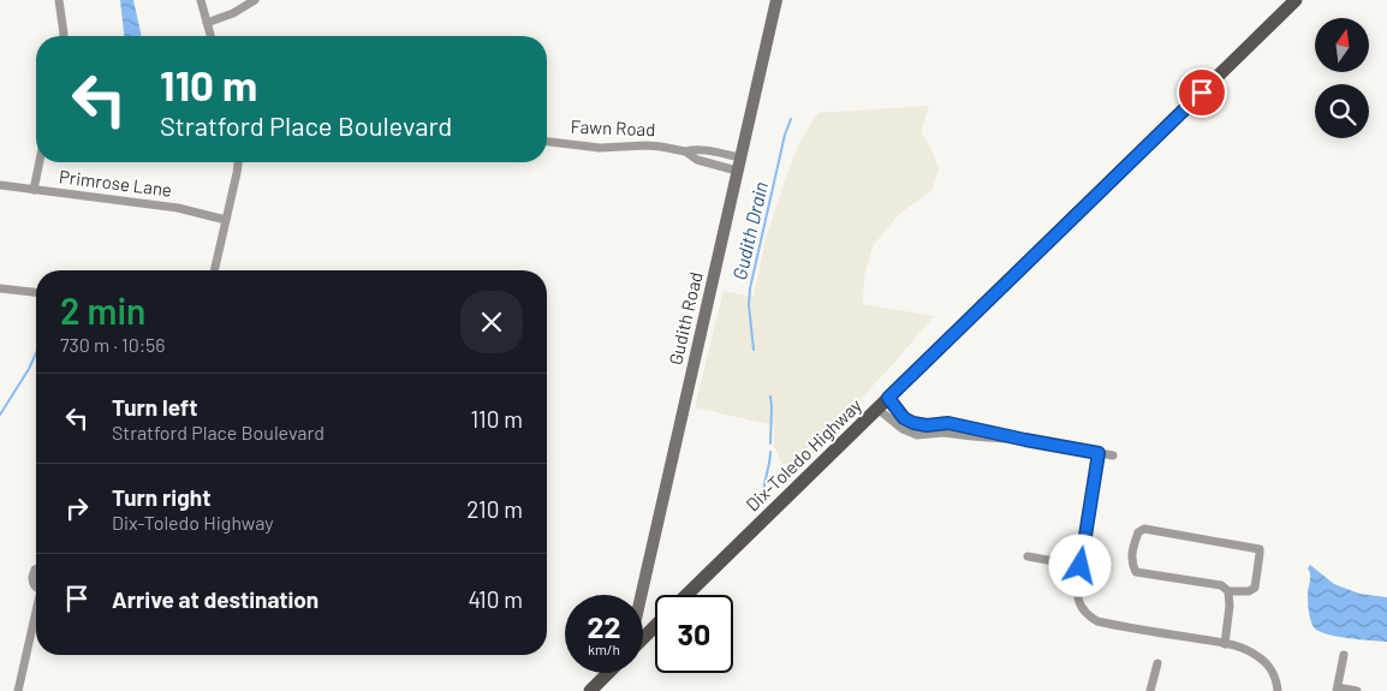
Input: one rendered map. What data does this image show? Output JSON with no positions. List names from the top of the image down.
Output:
{
  "streets": {
    "main road": ["Dix-Toledo Highway"],
    "street": ["Fawn Road", "Primrose Lane", "Gudith Road"]
  },
  "crossings": [
    ["Fawn Road", "Gudith Road"]
  ],
  "water": ["Gudith Drain"],
  "north": "top",
  "page": {
    "turn": ["110 m", "Stratford Place Boulevard"],
    "heading": ["2 min", "730 m · 10:56"],
    "list": [
      {
        "name": "Turn left",
        "note": "Stratford Place Boulevard",
        "value": "110 m"
      },
      {
        "name": "Turn right",
        "note": "Dix-Toledo Highway",
        "value": "210 m"
      },
      {
        "name": "Arrive at destination",
        "value": "410 m"
      }
    ],
    "speed": "22 km/h",
    "limit": "30"
  }
}
